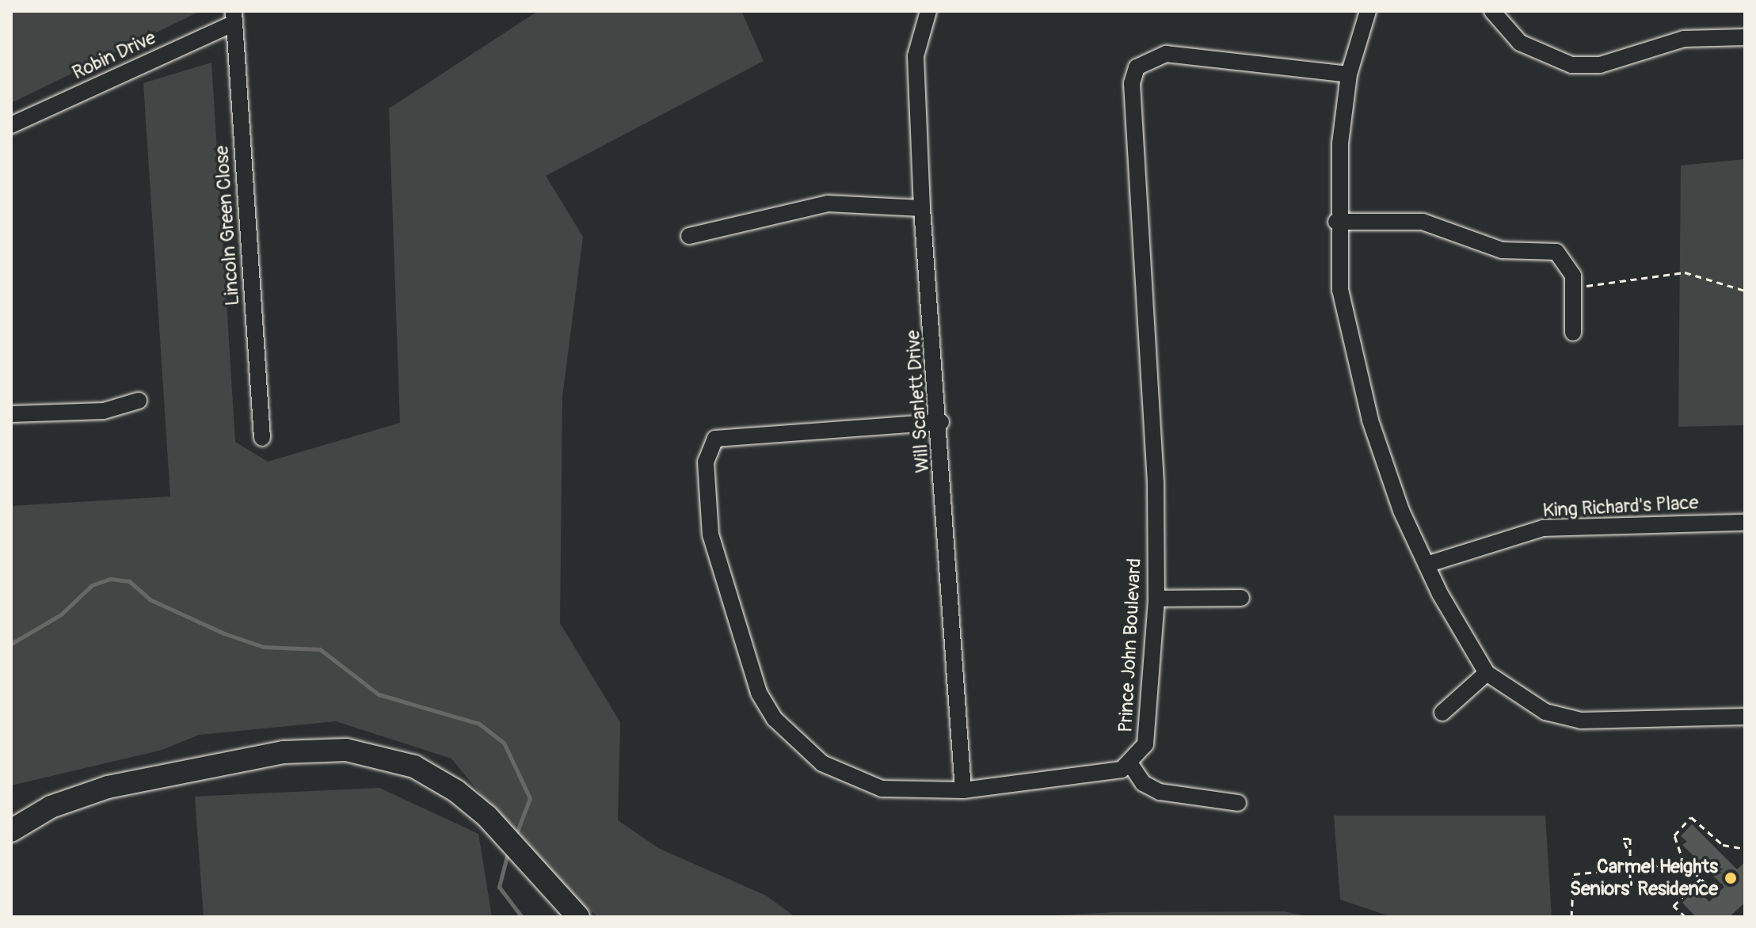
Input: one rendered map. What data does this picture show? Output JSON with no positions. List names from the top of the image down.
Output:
{
  "streets": {
    "street": [
      "Robin Drive",
      "Lincoln Green Close",
      "Will Scarlett Drive",
      "King Richard's Place",
      "Prince John Boulevard"
    ]
  },
  "crossings": [
    ["Robin Drive", "Lincoln Green Close"]
  ],
  "places": ["Carmel Heights Seniors' Residence"]
}
